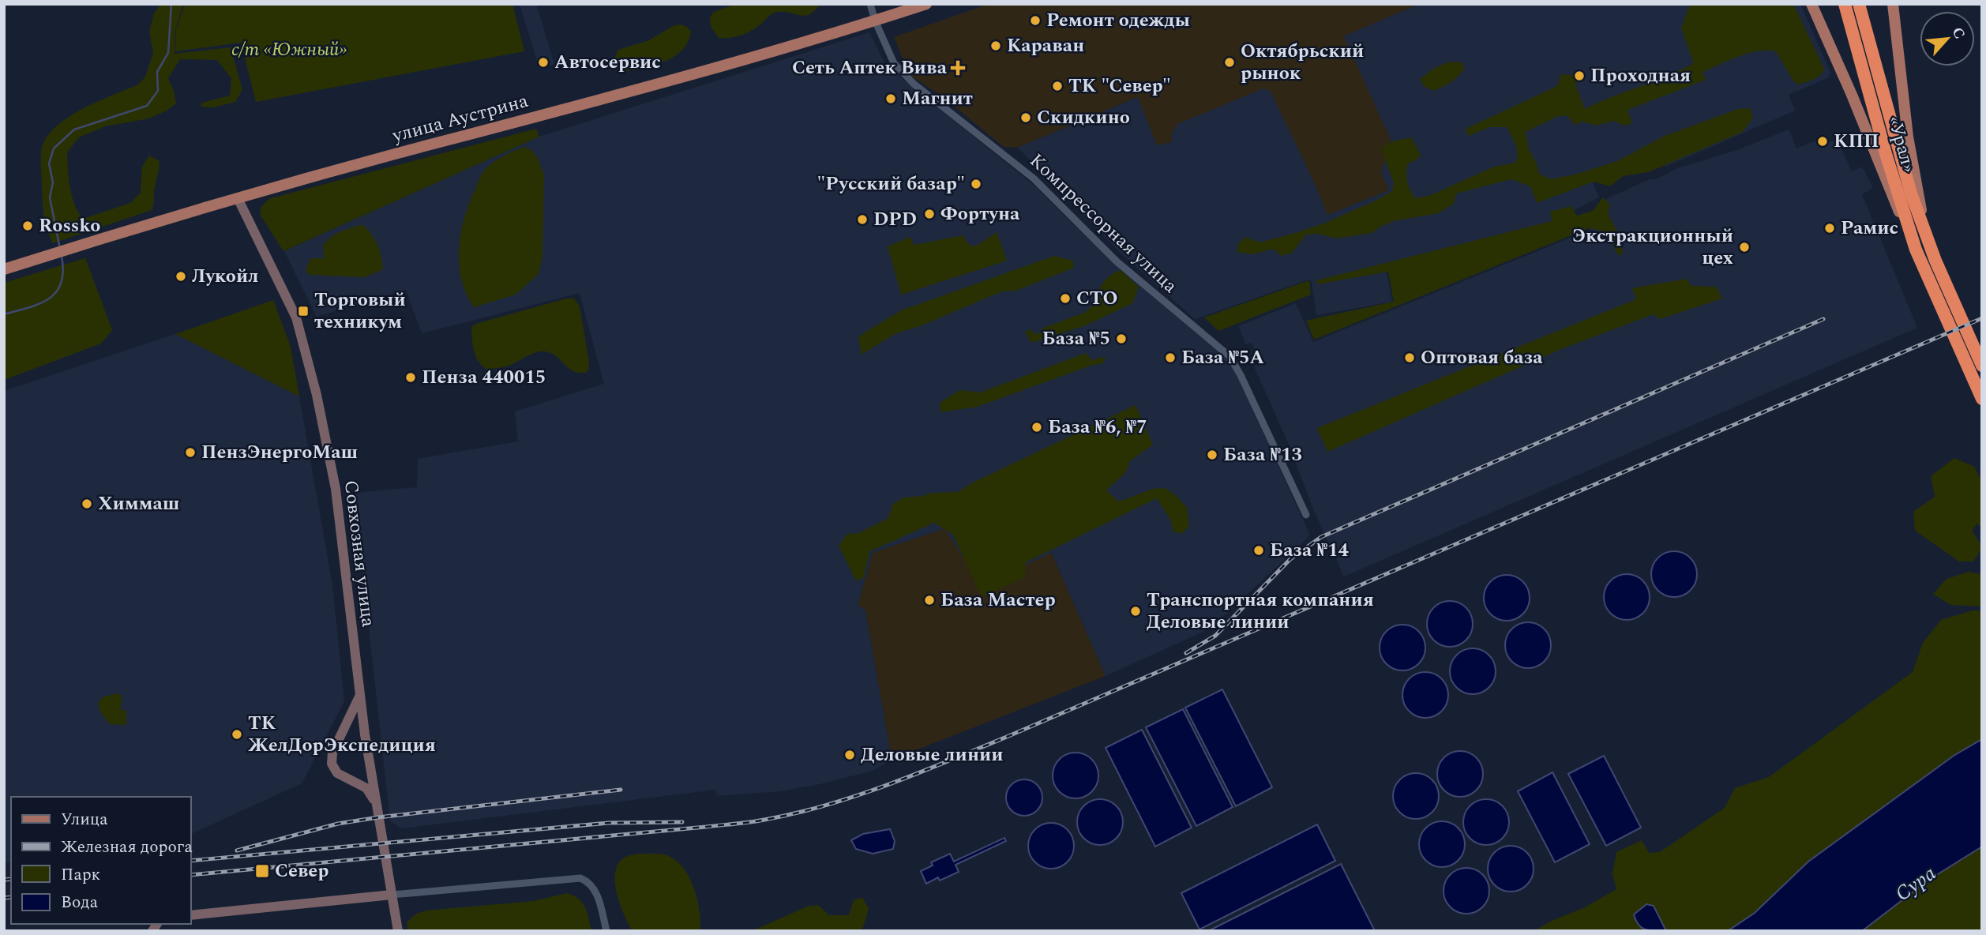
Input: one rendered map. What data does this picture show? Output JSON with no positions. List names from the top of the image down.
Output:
{
  "streets": {
    "highway": ["«Урал»"],
    "main road": ["улица Аустрина", "Совхозная улица"],
    "street": ["Компрессорная улица"]
  },
  "crossings": [
    ["улица Аустрина", "Компрессорная улица"],
    ["улица Аустрина", "Совхозная улица"]
  ],
  "water": ["Сура"],
  "parks": ["с/т «Южный»"],
  "places": {
    "other": [
      "Ремонт одежды",
      "Караван",
      "Автосервис",
      "Октябрьский рынок",
      "Проходная",
      "ТК \"Север\"",
      "Магнит",
      "Скидкино",
      "КПП",
      "\"Русский базар\"",
      "Фортуна",
      "DPD",
      "Rossko",
      "Рамис",
      "Экстракционный цех",
      "Лукойл",
      "СТО",
      "База №5",
      "База №5А",
      "Оптовая база",
      "Пенза 440015",
      "База №6, №7",
      "ПензЭнергоМаш",
      "База №13",
      "Химмаш",
      "База №14",
      "База Мастер",
      "Транспортная компания Деловые линии",
      "ТК ЖелДорЭкспедиция",
      "Деловые линии"
    ],
    "health": ["Сеть Аптек Вива"],
    "transit": ["Торговый техникум", "Север"]
  },
  "legend": [
    "Улица",
    "Железная дорога",
    "Парк",
    "Вода"
  ],
  "north": "top right"
}
